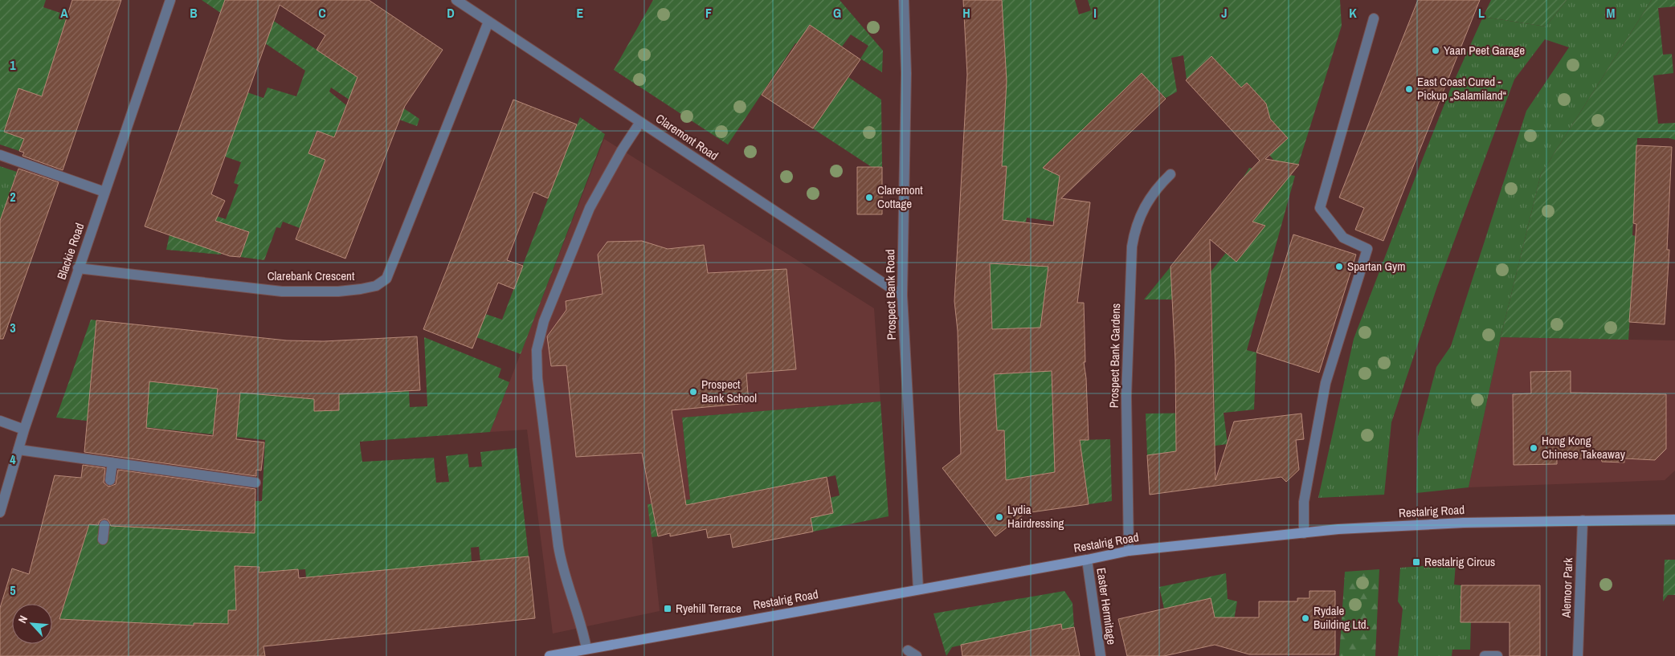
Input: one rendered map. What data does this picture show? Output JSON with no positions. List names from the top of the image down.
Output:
{
  "streets": {
    "street": [
      "Claremont Road",
      "Blackie Road",
      "Clarebank Crescent",
      "Prospect Bank Road",
      "Prospect Bank Gardens",
      "Restalrig Road",
      "Alemoor Park",
      "Easter Hermitage"
    ]
  },
  "crossings": [
    ["Claremont Road", "Clarebank Crescent"],
    ["Claremont Road", "Prospect Bank Road"],
    ["Blackie Road", "Clarebank Crescent"],
    ["Prospect Bank Road", "Restalrig Road"],
    ["Prospect Bank Gardens", "Restalrig Road"],
    ["Restalrig Road", "Alemoor Park"],
    ["Restalrig Road", "Easter Hermitage"]
  ],
  "places": {
    "other": [
      "Yaan Peet Garage",
      "East Coast Cured - Pickup „Salamiland“",
      "Claremont Cottage",
      "Spartan Gym",
      "Prospect Bank School",
      "Hong Kong Chinese Takeaway",
      "Lydia Hairdressing",
      "Rydale Building Ltd."
    ],
    "transit": ["Restalrig Circus", "Ryehill Terrace"]
  },
  "north": "top left",
  "grid": {
    "columns": [
      "A",
      "B",
      "C",
      "D",
      "E",
      "F",
      "G",
      "H",
      "I",
      "J",
      "K",
      "L",
      "M"
    ],
    "rows": [
      "1",
      "2",
      "3",
      "4",
      "5"
    ]
  }
}
